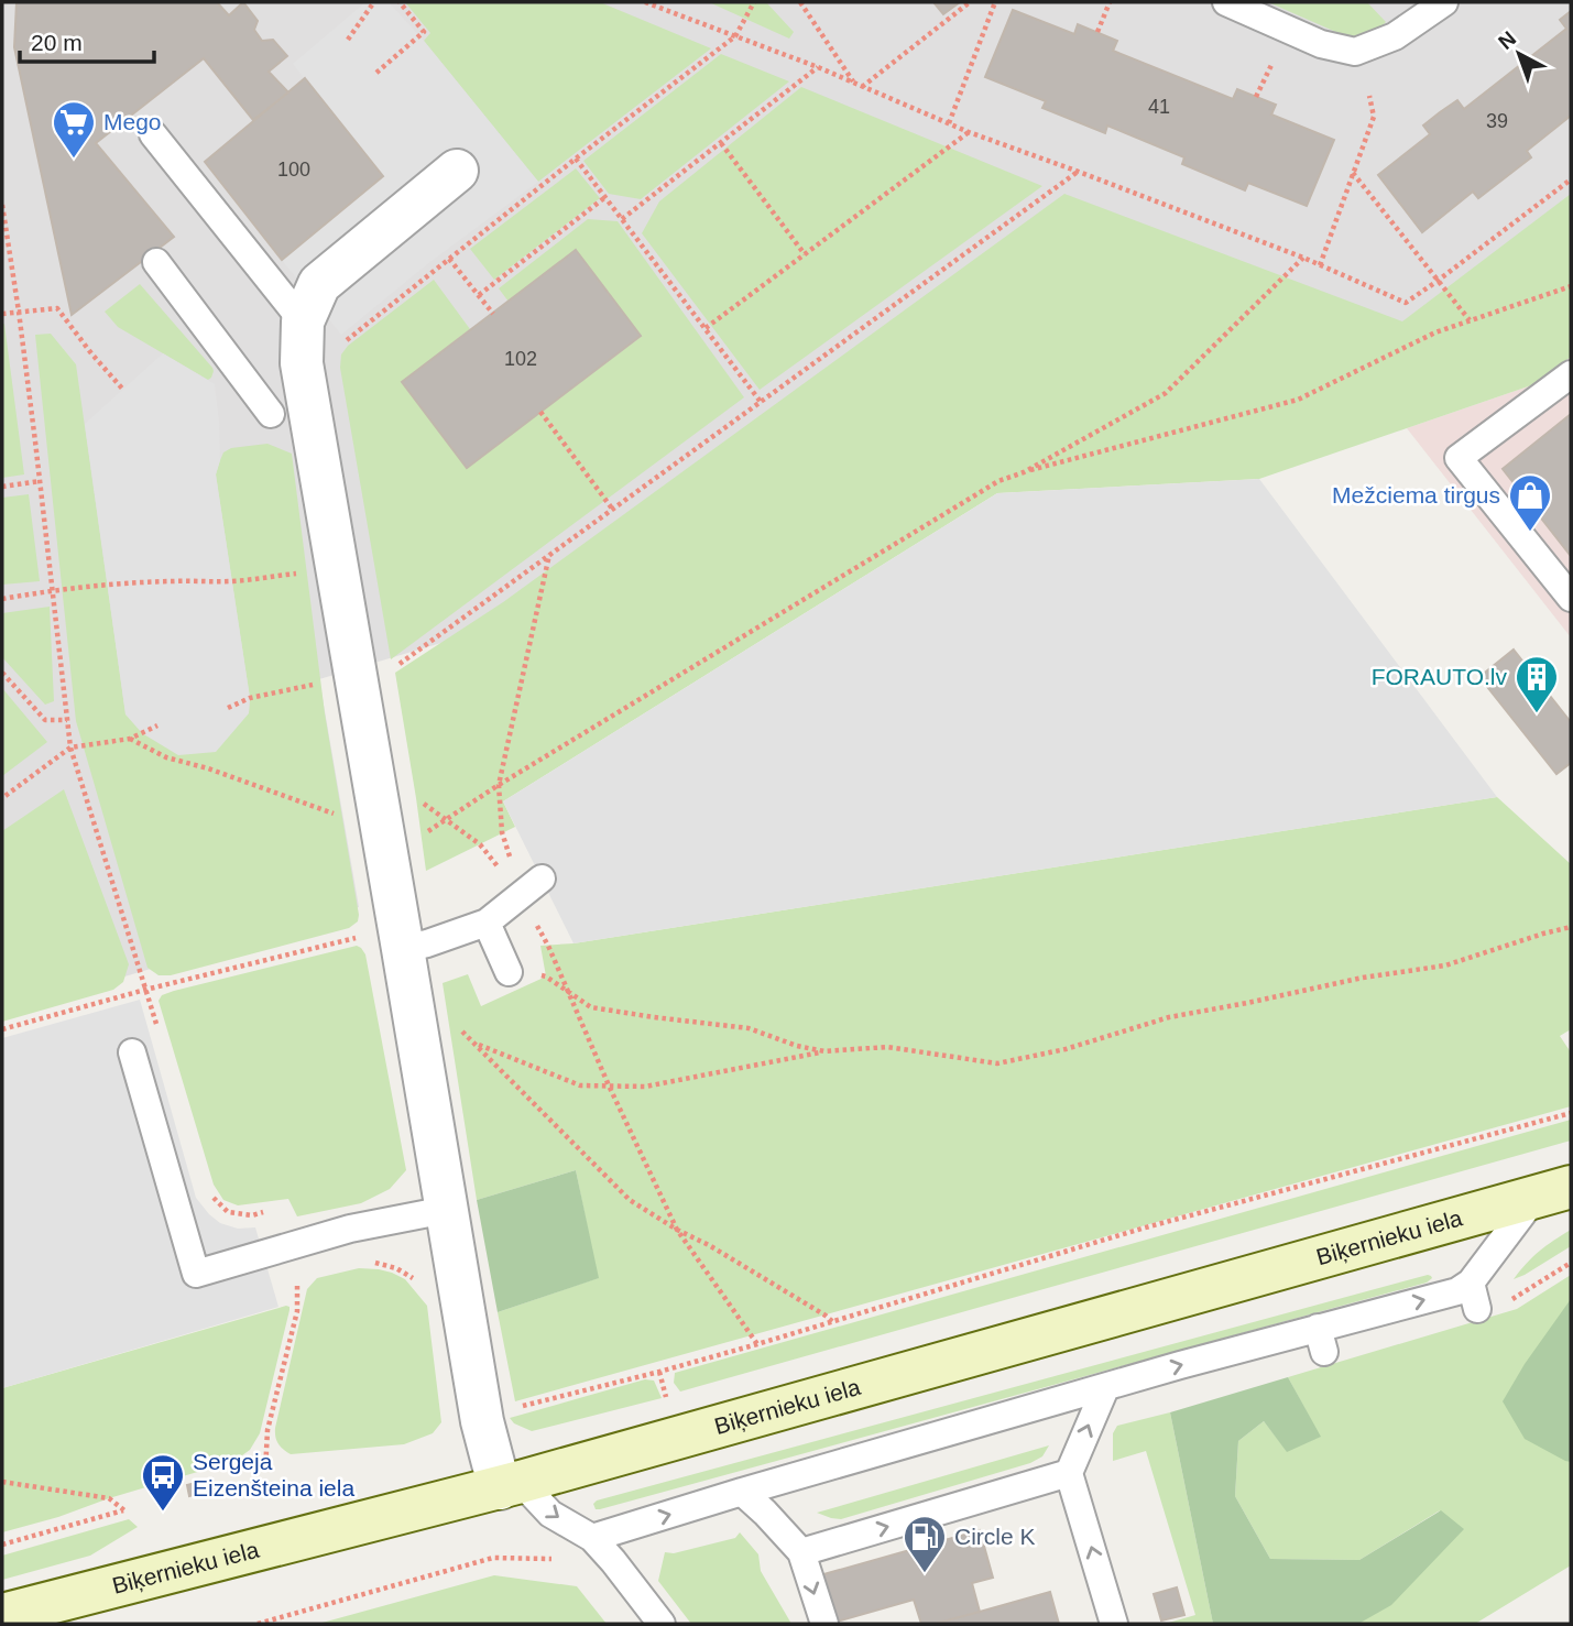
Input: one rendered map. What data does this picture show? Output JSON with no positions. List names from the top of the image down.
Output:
{
  "streets": {
    "main road": ["Biķernieku iela"]
  },
  "places": {
    "supermarket": ["Mego"],
    "shop": ["Mežciema tirgus"],
    "building": ["FORAUTO.lv"],
    "bus stop": ["Sergeja Eizenšteina iela"],
    "fuel station": ["Circle K"]
  },
  "house_numbers": [
    "41",
    "39",
    "100",
    "102"
  ],
  "scale_bar": "20 m",
  "north": "top left"
}
